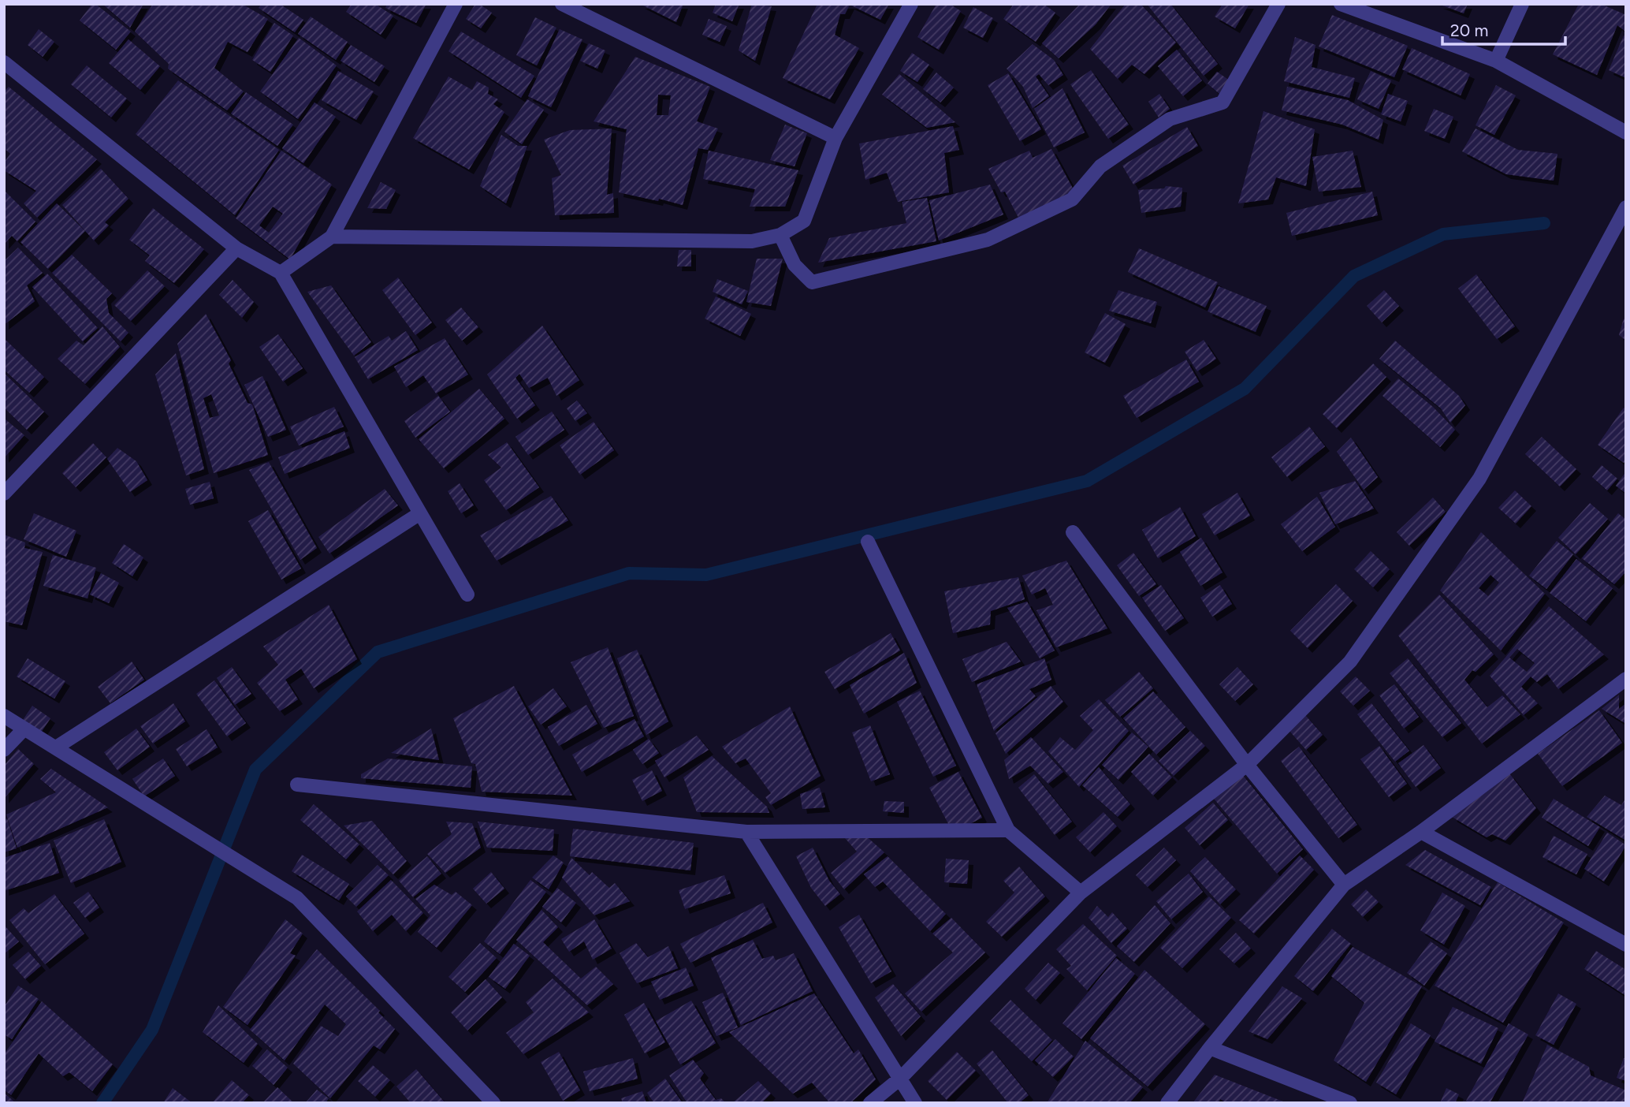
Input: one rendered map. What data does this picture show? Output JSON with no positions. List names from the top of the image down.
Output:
{
  "scale_bar": "20 m"
}
